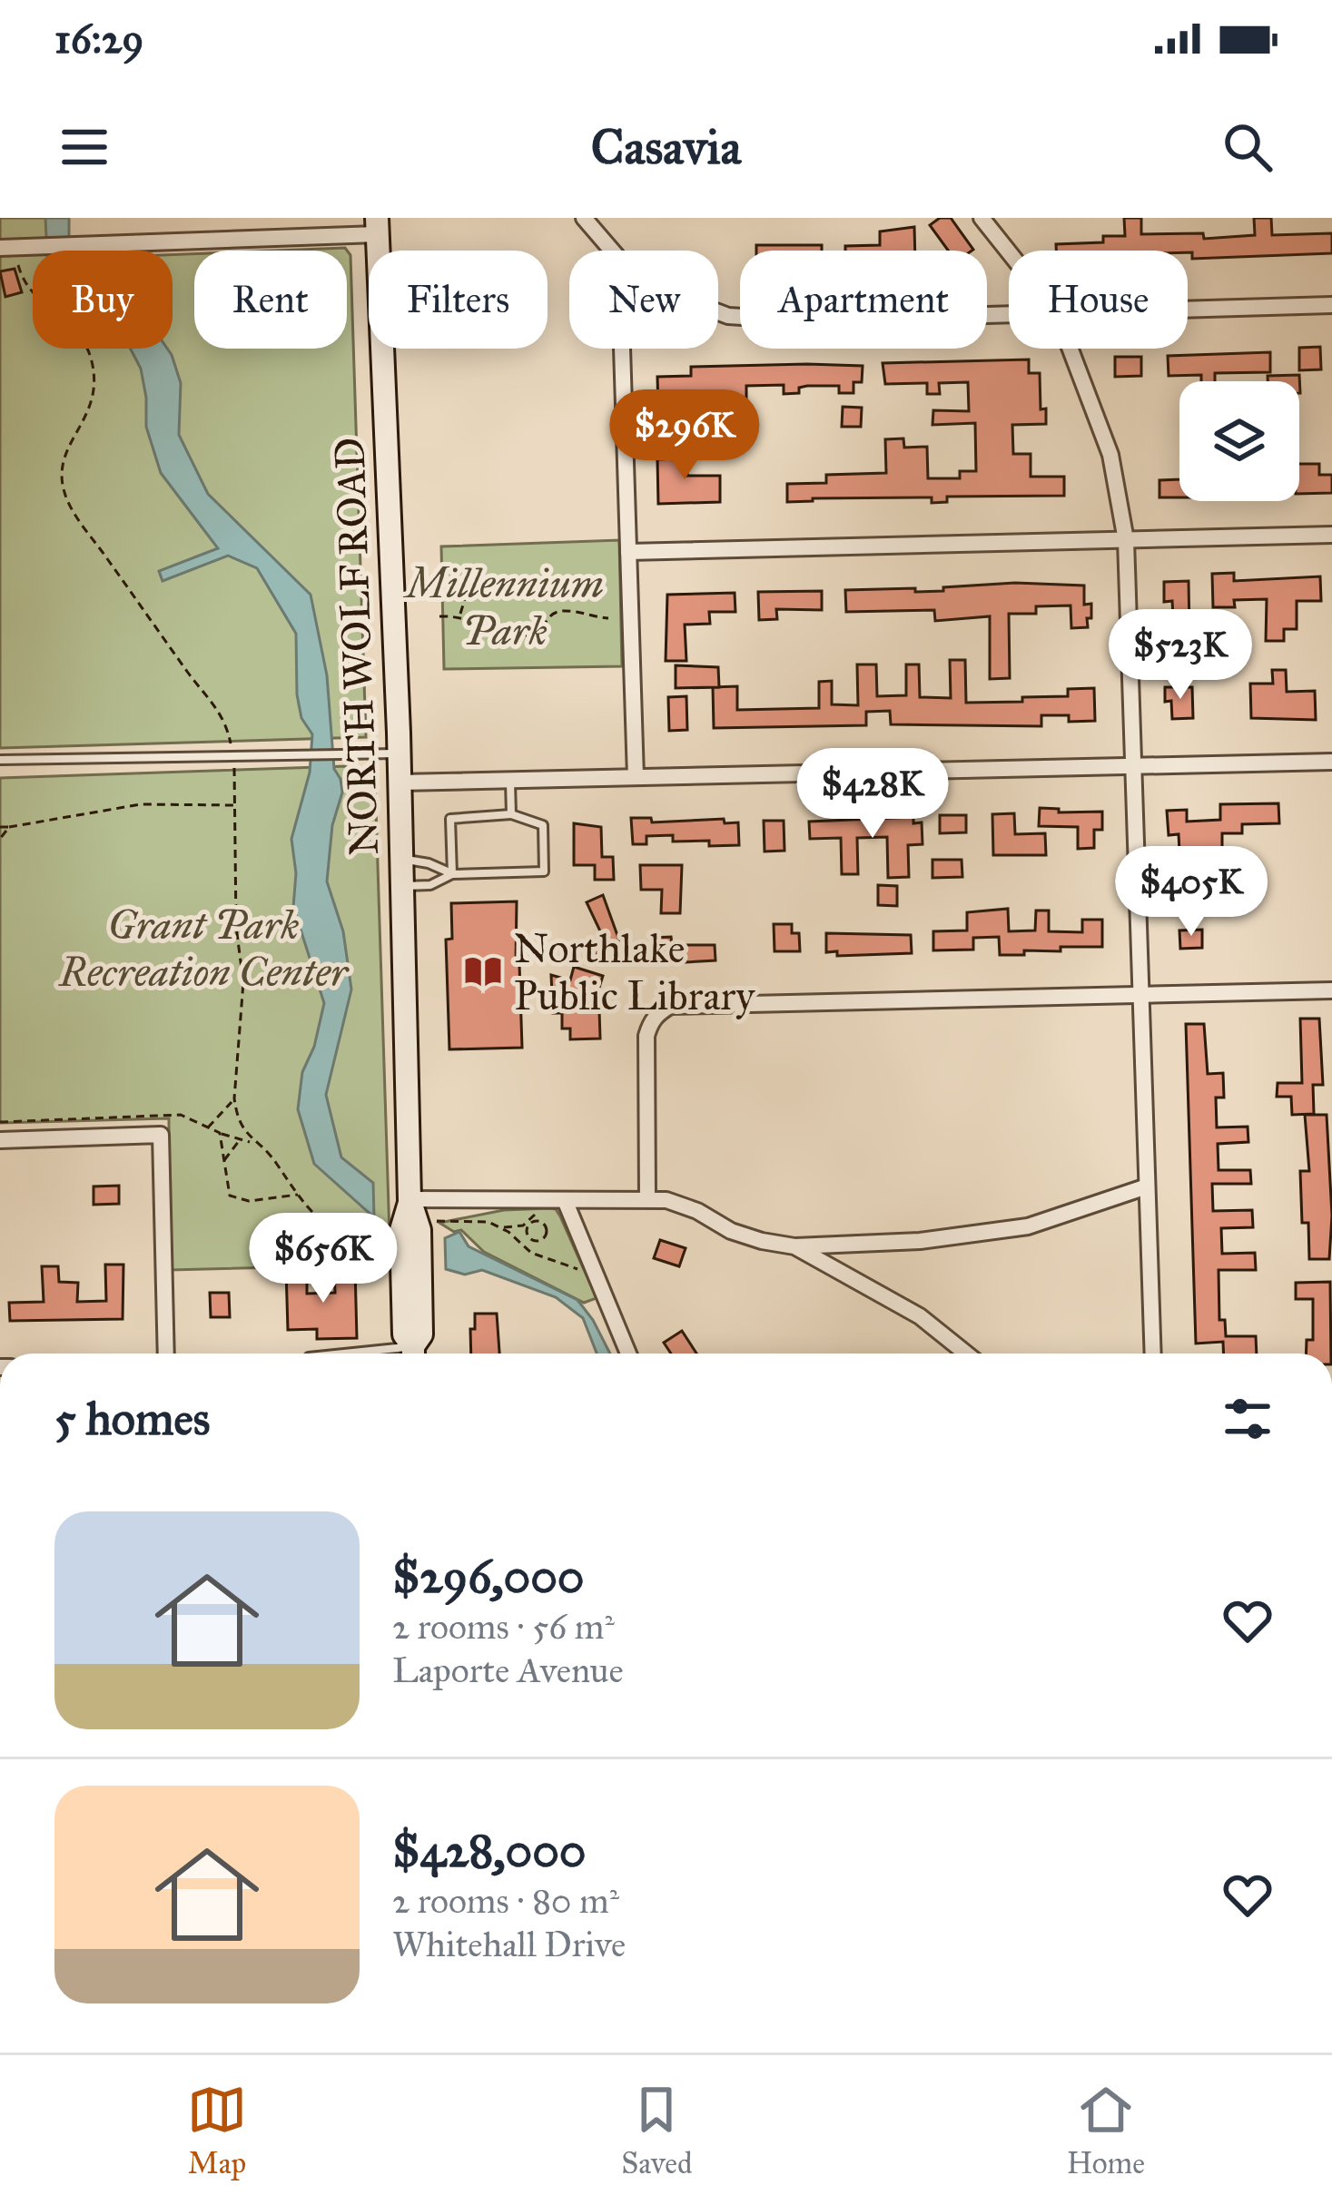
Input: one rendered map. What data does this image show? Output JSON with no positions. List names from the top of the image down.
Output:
{
  "streets": {
    "main road": ["NORTH WOLF ROAD"]
  },
  "parks": ["Millennium Park", "Grant Park Recreation Center"],
  "places": {
    "library": ["Northlake Public Library"]
  },
  "page": {
    "status": "16:29",
    "header": "Casavia",
    "chip": [
      "Buy",
      "Rent",
      "Filters",
      "New",
      "Apartment",
      "House"
    ],
    "price": [
      "$296K",
      "$523K",
      "$428K",
      "$405K",
      "$656K"
    ],
    "heading": "5 homes",
    "list": [
      {
        "name": "$296,000",
        "note": "2 rooms · 56 m² · Laporte Avenue"
      },
      {
        "name": "$428,000",
        "note": "2 rooms · 80 m² · Whitehall Drive"
      }
    ],
    "tabs": ["Map", "Saved", "Home"]
  }
}
